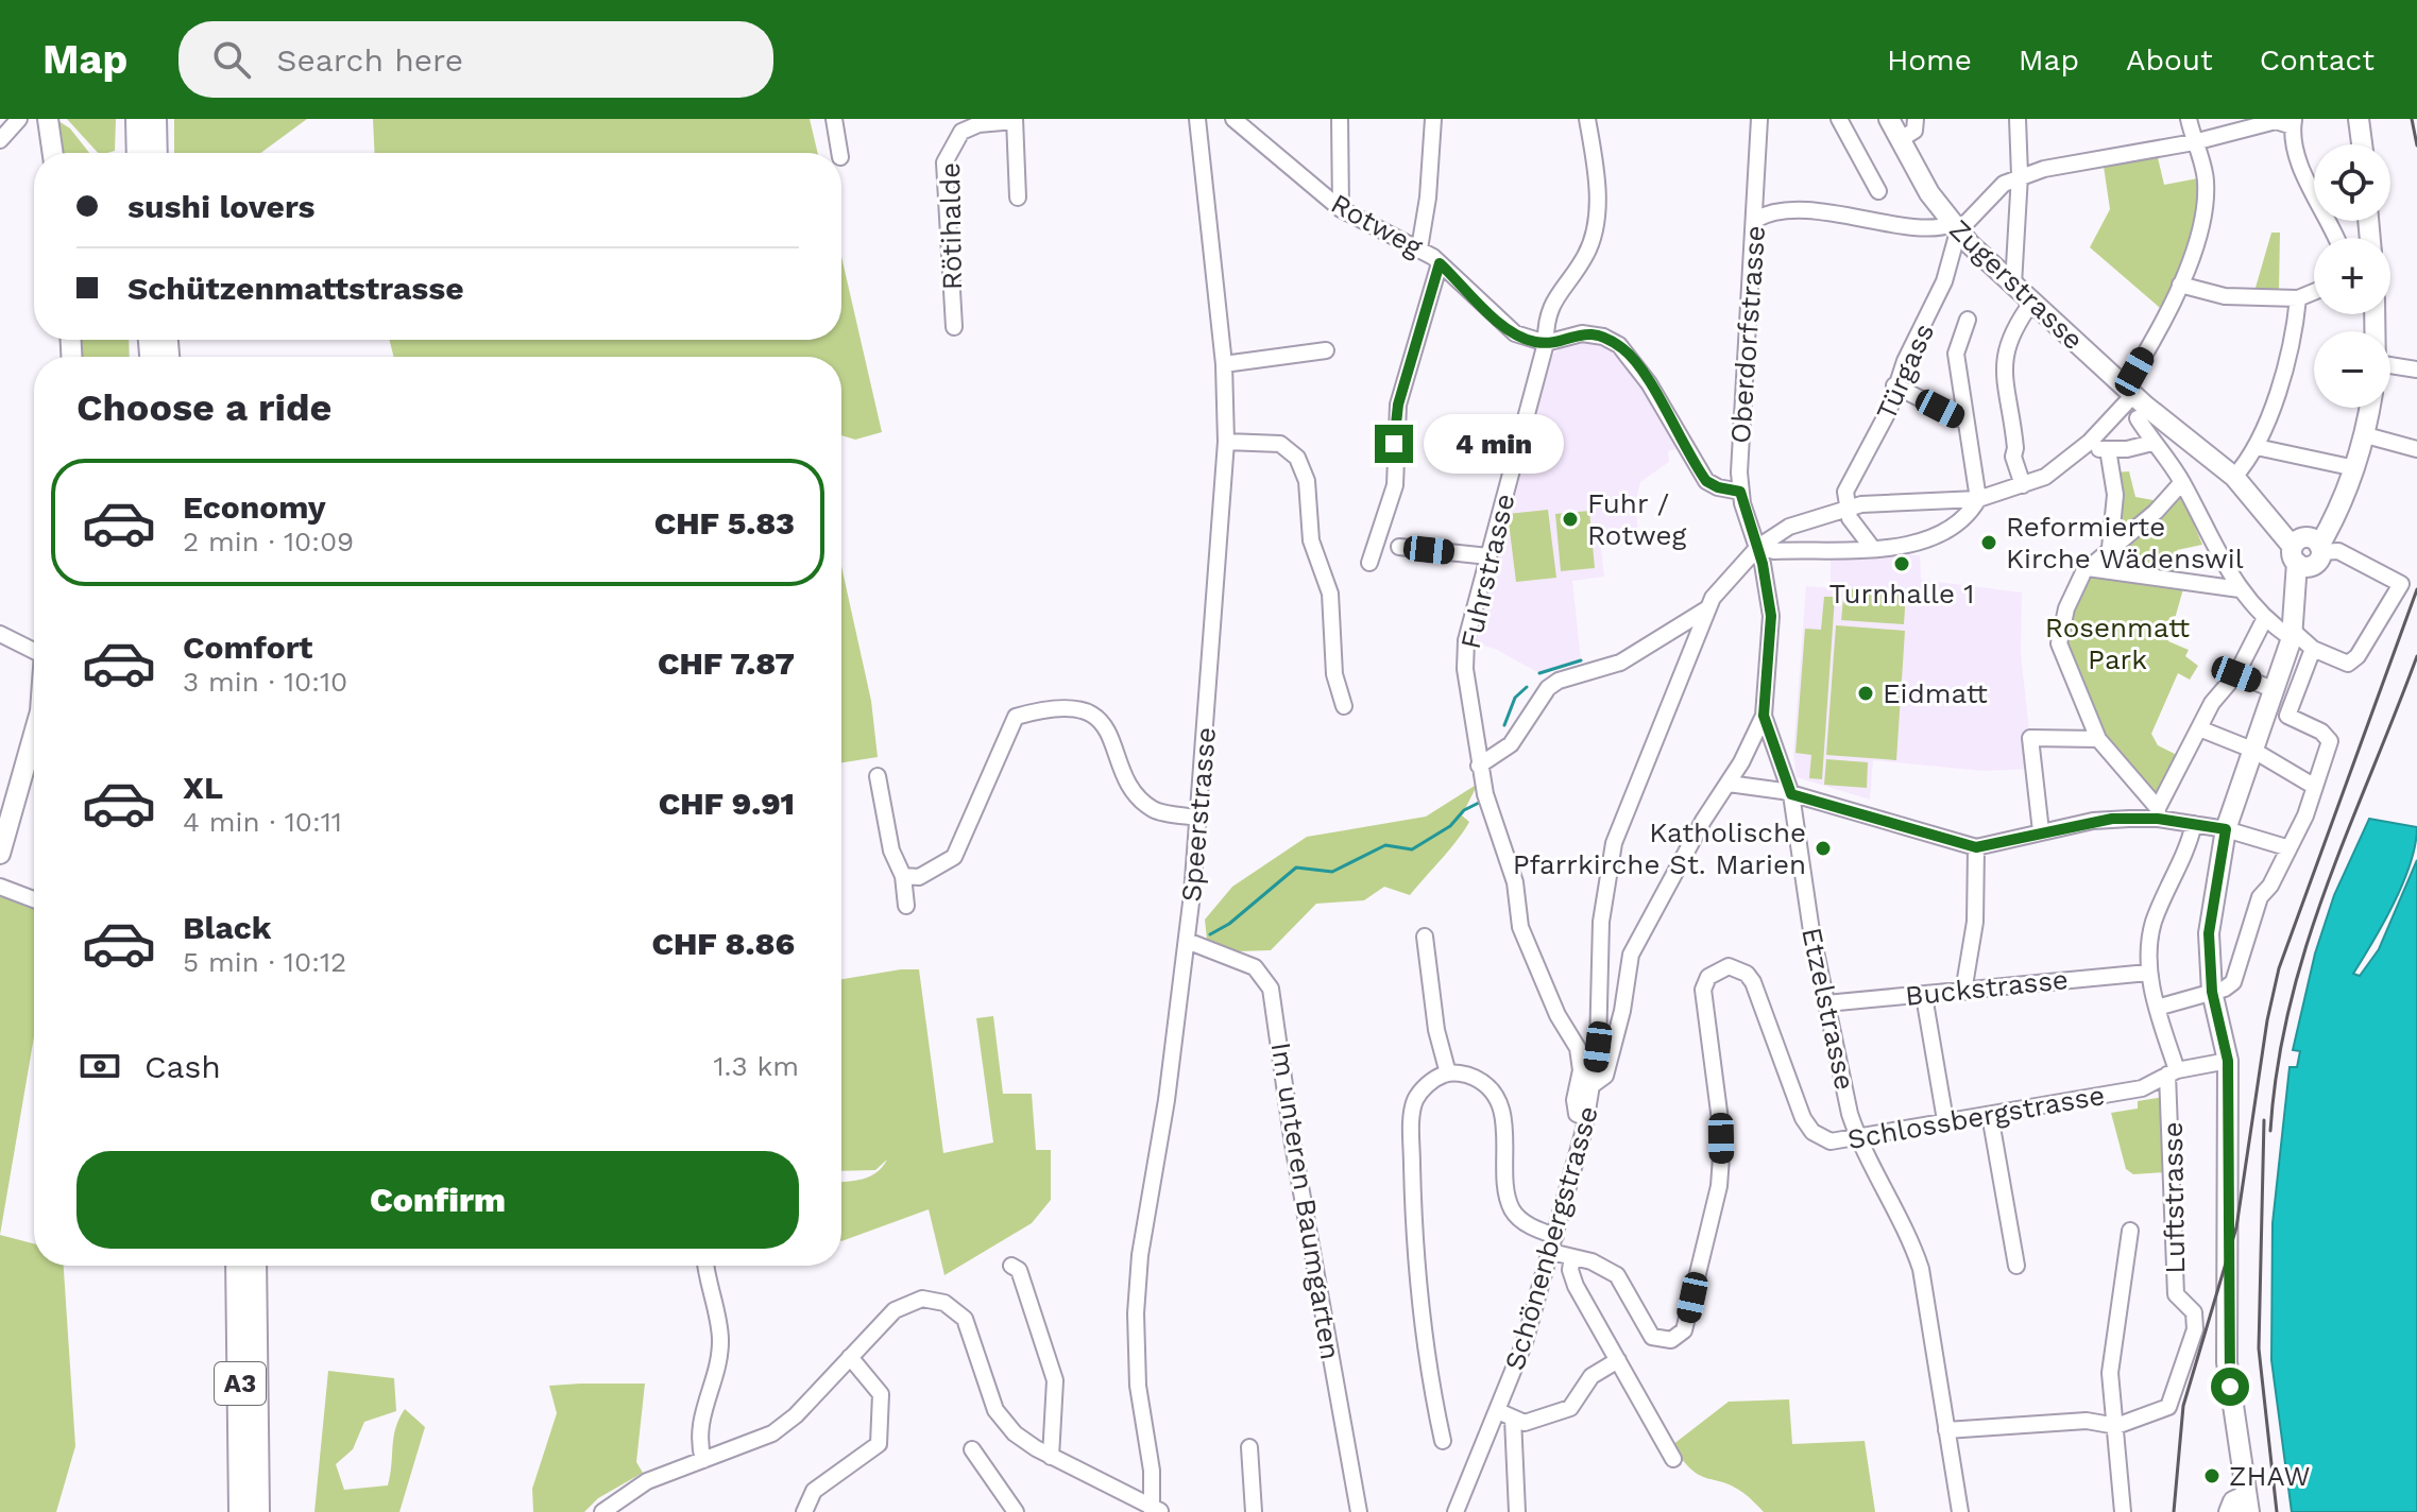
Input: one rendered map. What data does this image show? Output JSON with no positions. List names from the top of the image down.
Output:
{
  "streets": {
    "highway": ["A3"],
    "main road": ["Zugerstrasse"],
    "street": [
      "Rotweg",
      "Rötihalde",
      "Oberdorfstrasse",
      "Türgass",
      "Fuhrstrasse",
      "Speerstrasse",
      "Buckstrasse",
      "Etzelstrasse",
      "Schlossbergstrasse",
      "Luftstrasse",
      "Im unteren Baumgarten",
      "Schönenbergstrasse"
    ]
  },
  "crossings": [
    ["Rotweg", "Fuhrstrasse"],
    ["Zugerstrasse", "Türgass"],
    ["Zugerstrasse", "Schönenbergstrasse"],
    ["Oberdorfstrasse", "Etzelstrasse"],
    ["Oberdorfstrasse", "Schönenbergstrasse"],
    ["Türgass", "Schönenbergstrasse"],
    ["Fuhrstrasse", "Schönenbergstrasse"],
    ["Speerstrasse", "Im unteren Baumgarten"],
    ["Buckstrasse", "Etzelstrasse"],
    ["Buckstrasse", "Luftstrasse"],
    ["Etzelstrasse", "Schlossbergstrasse"],
    ["Schlossbergstrasse", "Luftstrasse"],
    ["Schlossbergstrasse", "Schönenbergstrasse"]
  ],
  "parks": ["Rosenmatt Park"],
  "places": [
    "Fuhr / Rotweg",
    "Reformierte Kirche Wädenswil",
    "Turnhalle 1",
    "Eidmatt",
    "Katholische Pfarrkirche St. Marien",
    "ZHAW"
  ],
  "page": {
    "header": "Map",
    "search": "Search here",
    "nav": [
      "Home",
      "Map",
      "About",
      "Contact"
    ],
    "map_buttons": ["+", "−"],
    "banner": ["sushi lovers", "Schützenmattstrasse"],
    "heading": "Choose a ride",
    "bubble": "4 min",
    "list": [
      {
        "name": "Economy",
        "note": "2 min · 10:09",
        "value": "CHF 5.83"
      },
      {
        "name": "Comfort",
        "note": "3 min · 10:10",
        "value": "CHF 7.87"
      },
      {
        "name": "XL",
        "note": "4 min · 10:11",
        "value": "CHF 9.91"
      },
      {
        "name": "Black",
        "note": "5 min · 10:12",
        "value": "CHF 8.86"
      }
    ],
    "pay": ["Cash", "1.3 km"],
    "buttons": "Confirm"
  }
}
